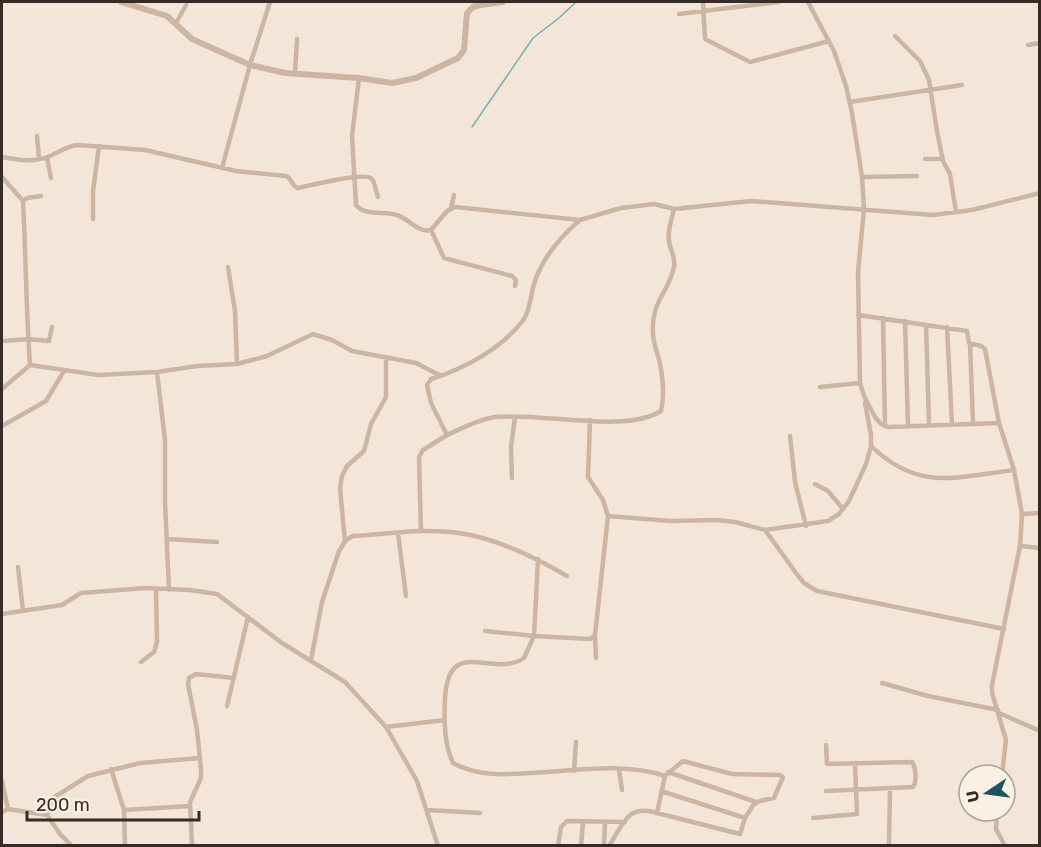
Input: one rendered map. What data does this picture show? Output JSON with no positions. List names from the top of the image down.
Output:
{
  "scale_bar": "200 m",
  "north": "left"
}
